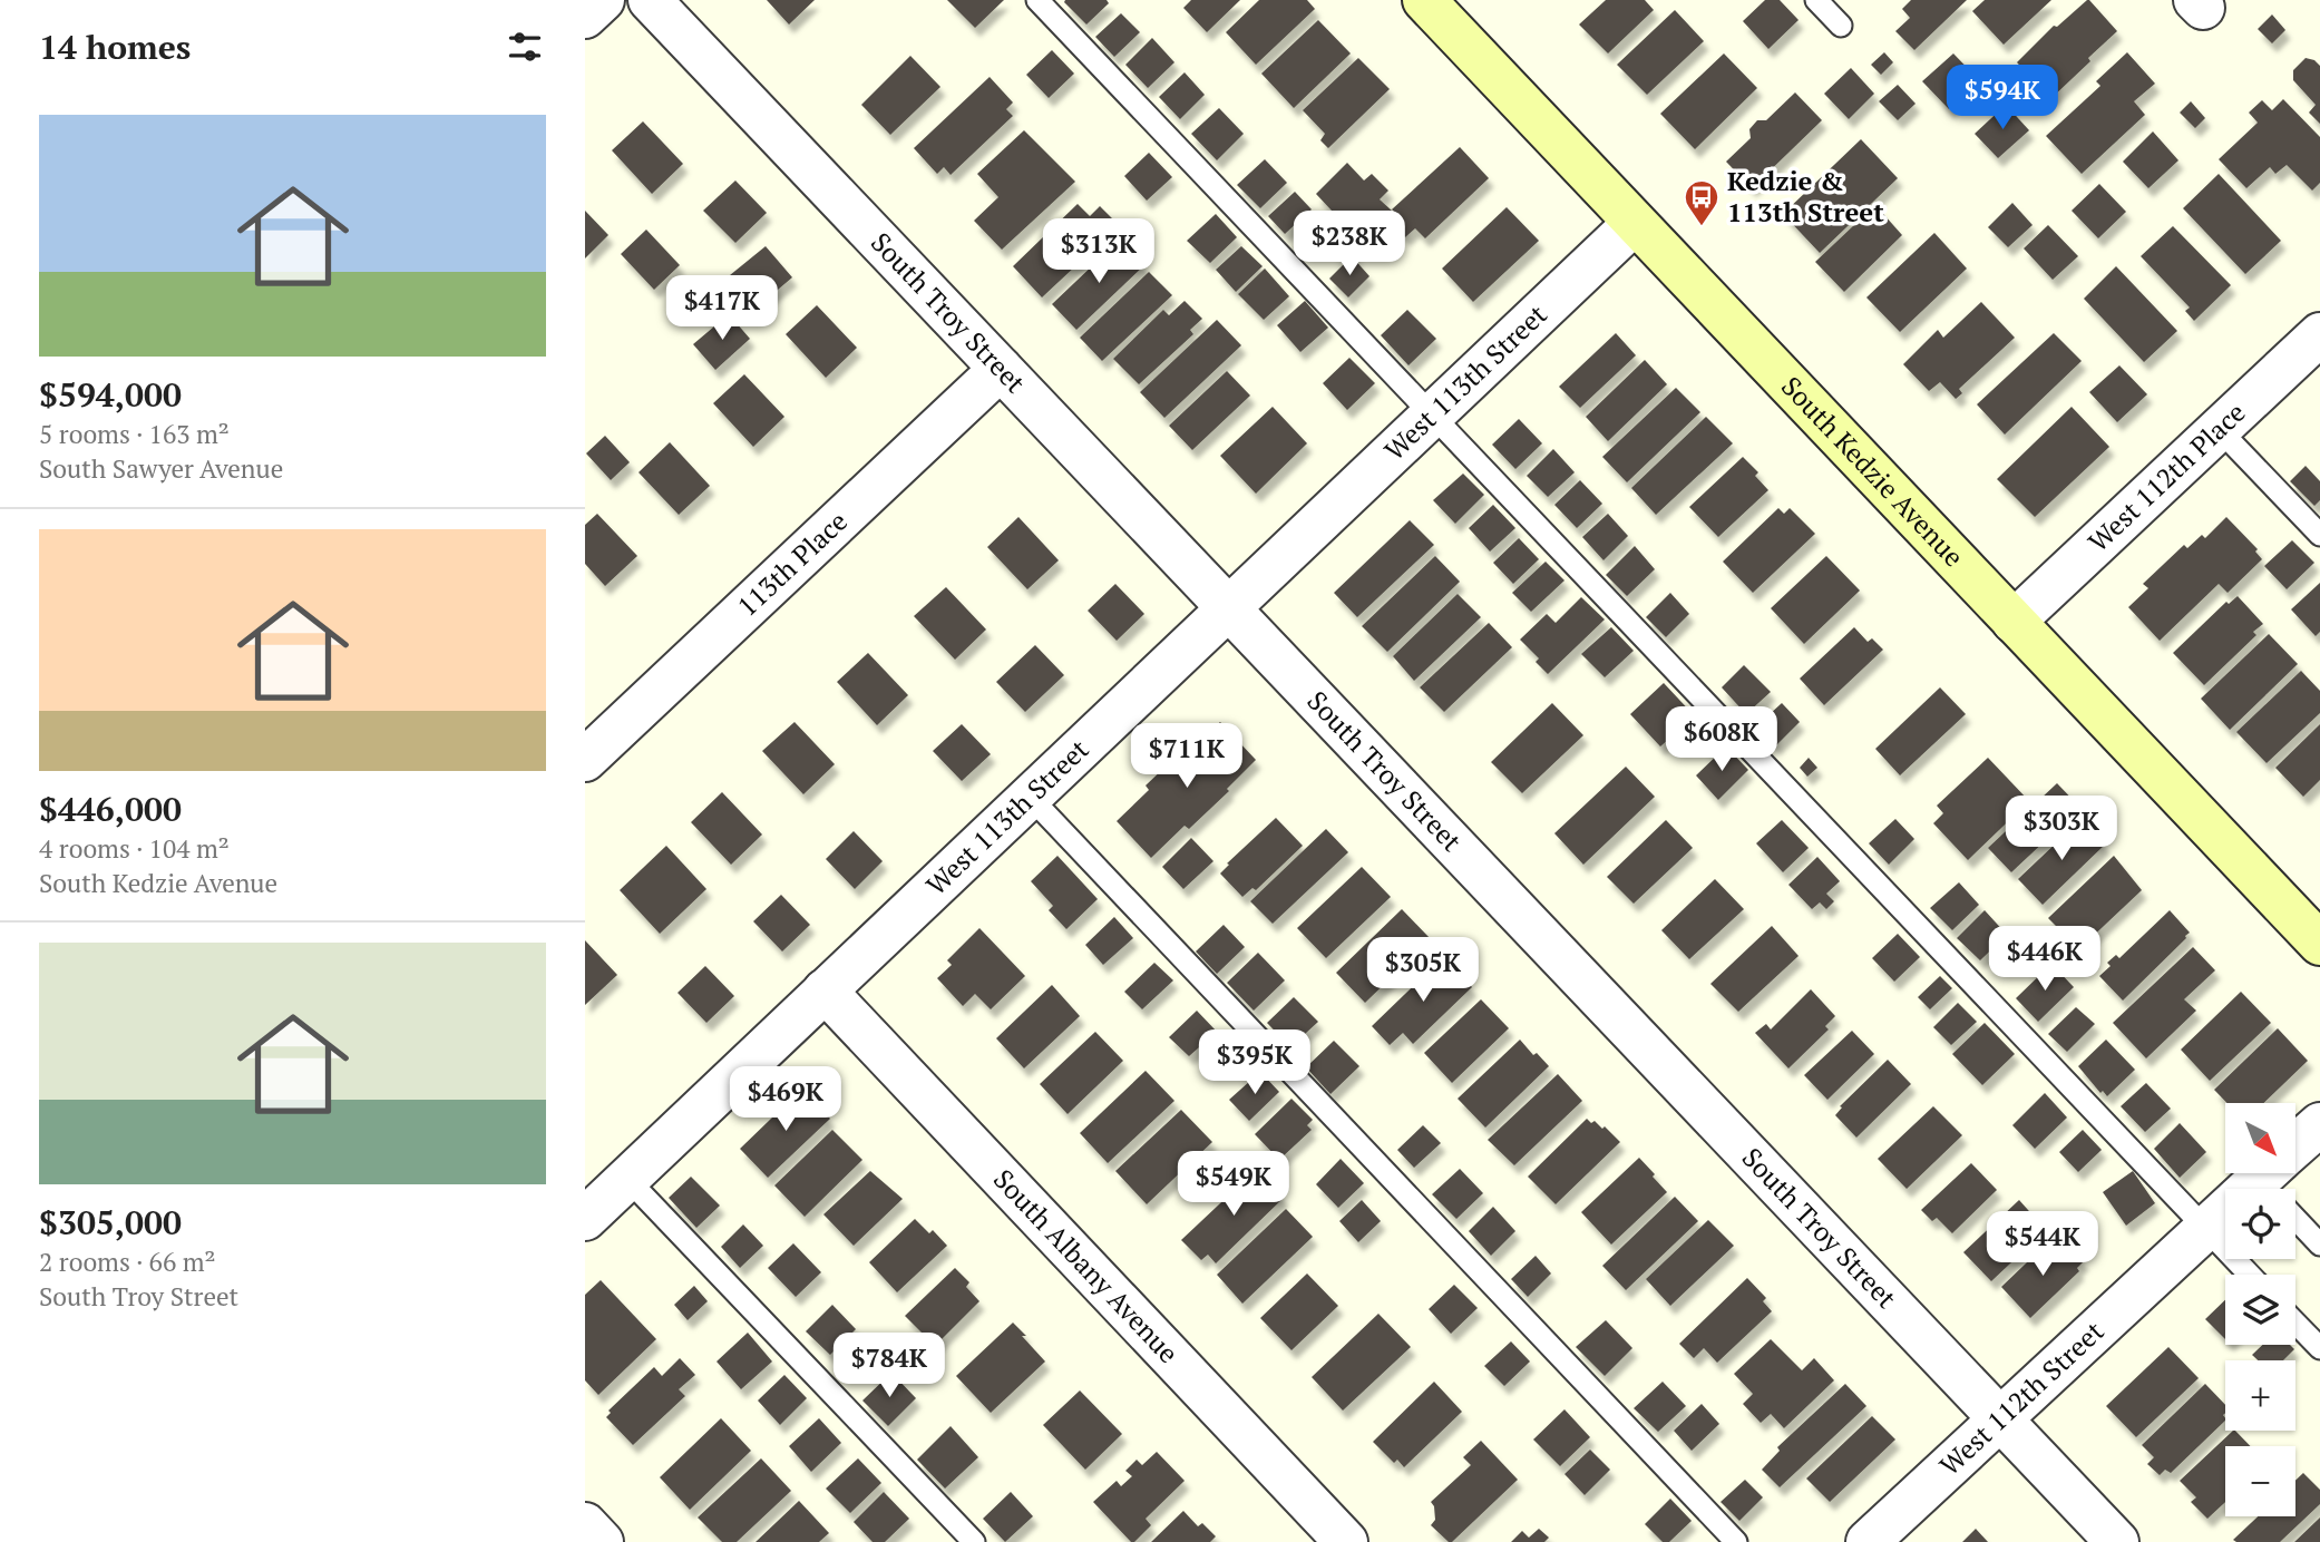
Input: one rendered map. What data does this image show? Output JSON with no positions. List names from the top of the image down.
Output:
{
  "streets": {
    "main road": ["South Kedzie Avenue"],
    "street": [
      "South Troy Street",
      "West 113th Street",
      "West 112th Place",
      "113th Place",
      "South Albany Avenue",
      "West 112th Street"
    ]
  },
  "crossings": [
    ["South Troy Street", "West 113th Street"],
    ["South Troy Street", "113th Place"],
    ["South Troy Street", "West 112th Street"],
    ["West 113th Street", "South Kedzie Avenue"],
    ["West 113th Street", "South Albany Avenue"],
    ["South Kedzie Avenue", "West 112th Place"]
  ],
  "places": {
    "bus stop": ["Kedzie & 113th Street"]
  },
  "north": "bottom right",
  "page": {
    "heading": "14 homes",
    "price": [
      "$594K",
      "$238K",
      "$313K",
      "$417K",
      "$608K",
      "$711K",
      "$303K",
      "$446K",
      "$305K",
      "$395K",
      "$469K",
      "$549K",
      "$544K",
      "$784K"
    ],
    "list": [
      {
        "name": "$594,000",
        "note": "5 rooms · 163 m² · South Sawyer Avenue"
      },
      {
        "name": "$446,000",
        "note": "4 rooms · 104 m² · South Kedzie Avenue"
      },
      {
        "name": "$305,000",
        "note": "2 rooms · 66 m² · South Troy Street"
      }
    ],
    "map_buttons": ["+", "−"]
  }
}
